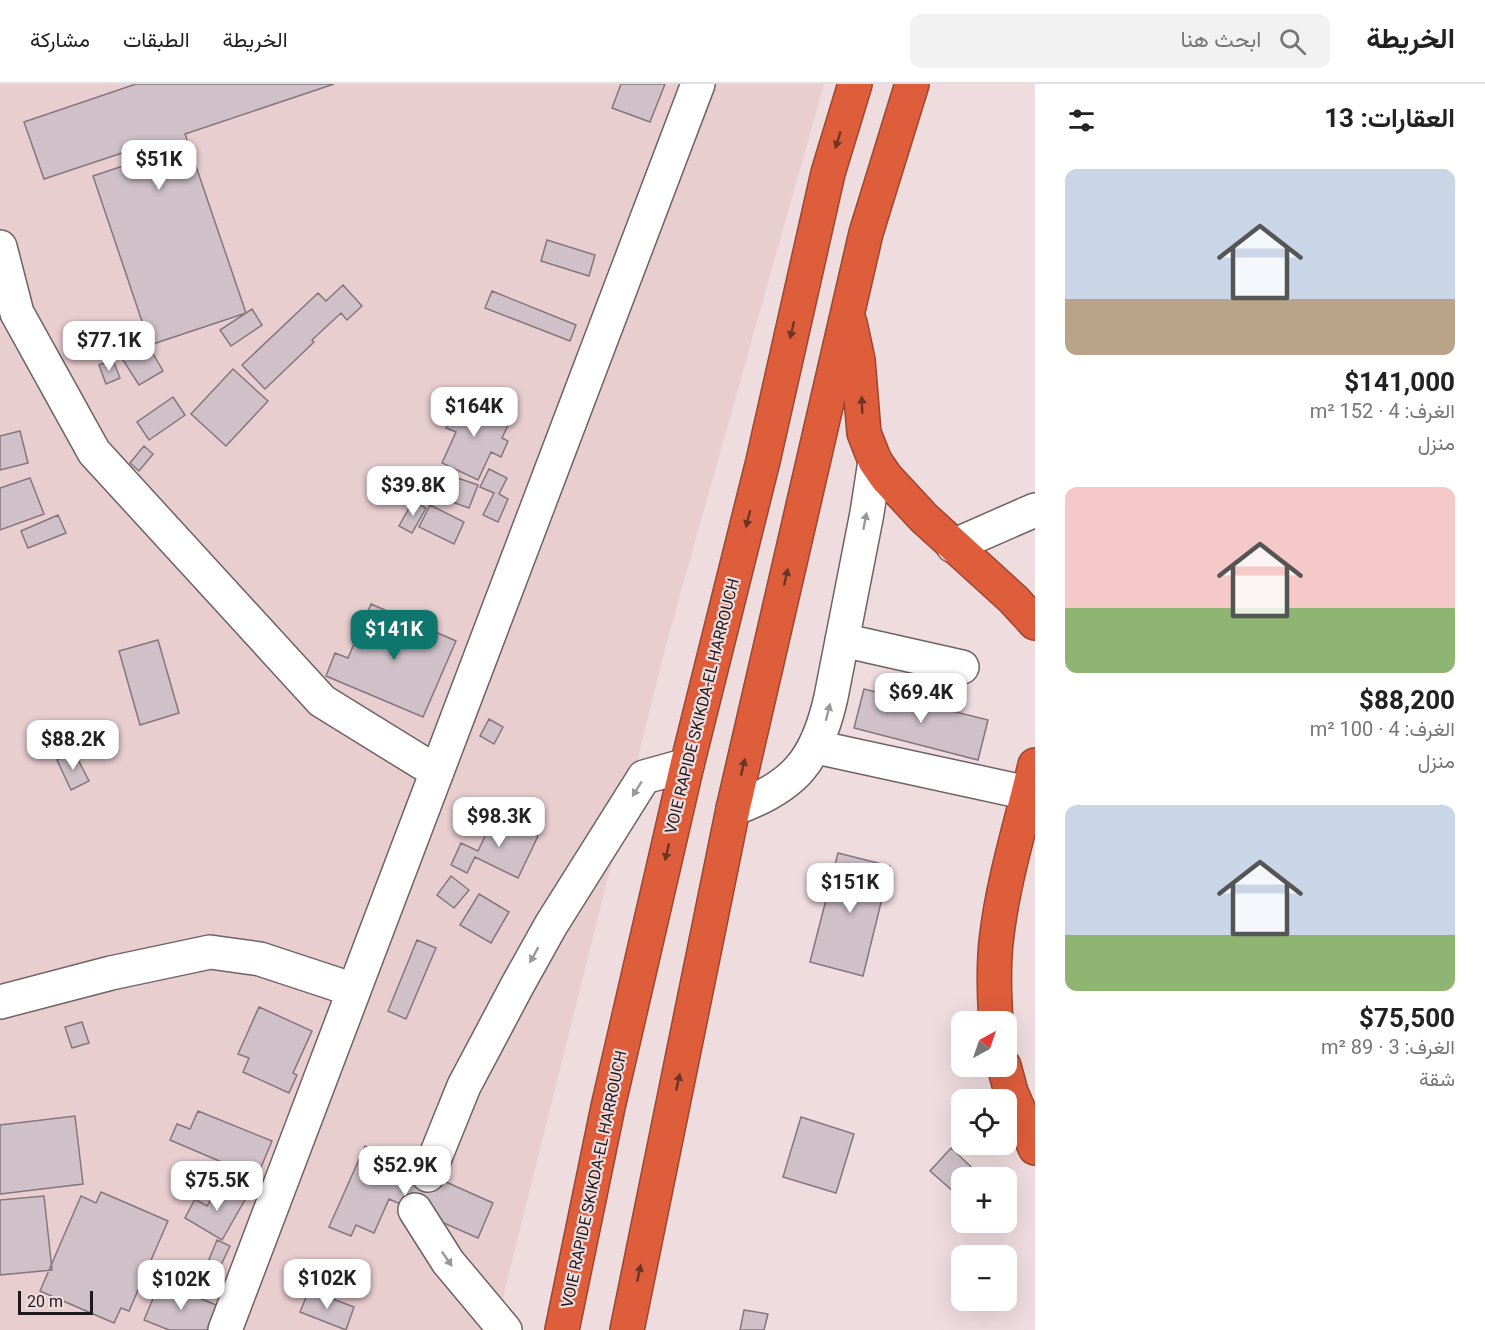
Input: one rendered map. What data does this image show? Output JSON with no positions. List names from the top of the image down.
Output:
{
  "streets": {
    "highway": ["VOIE RAPIDE SKIKDA-EL HARROUCH"]
  },
  "scale_bar": "20 m",
  "north": "top right",
  "page": {
    "header": "الخريطة",
    "search": "ابحث هنا",
    "nav": ["الخريطة", "الطبقات", "مشاركة"],
    "heading": "العقارات: 13",
    "price": [
      "$51K",
      "$77.1K",
      "$164K",
      "$39.8K",
      "$141K",
      "$69.4K",
      "$88.2K",
      "$98.3K",
      "$151K",
      "$52.9K",
      "$75.5K",
      "$102K",
      "$102K"
    ],
    "list": [
      {
        "name": "$141,000",
        "note": "الغرف: 4 · 152 m² · منزل"
      },
      {
        "name": "$88,200",
        "note": "الغرف: 4 · 100 m² · منزل"
      },
      {
        "name": "$75,500",
        "note": "الغرف: 3 · 89 m² · شقة"
      }
    ],
    "map_buttons": ["+", "−"],
    "scale": "20 m"
  }
}
